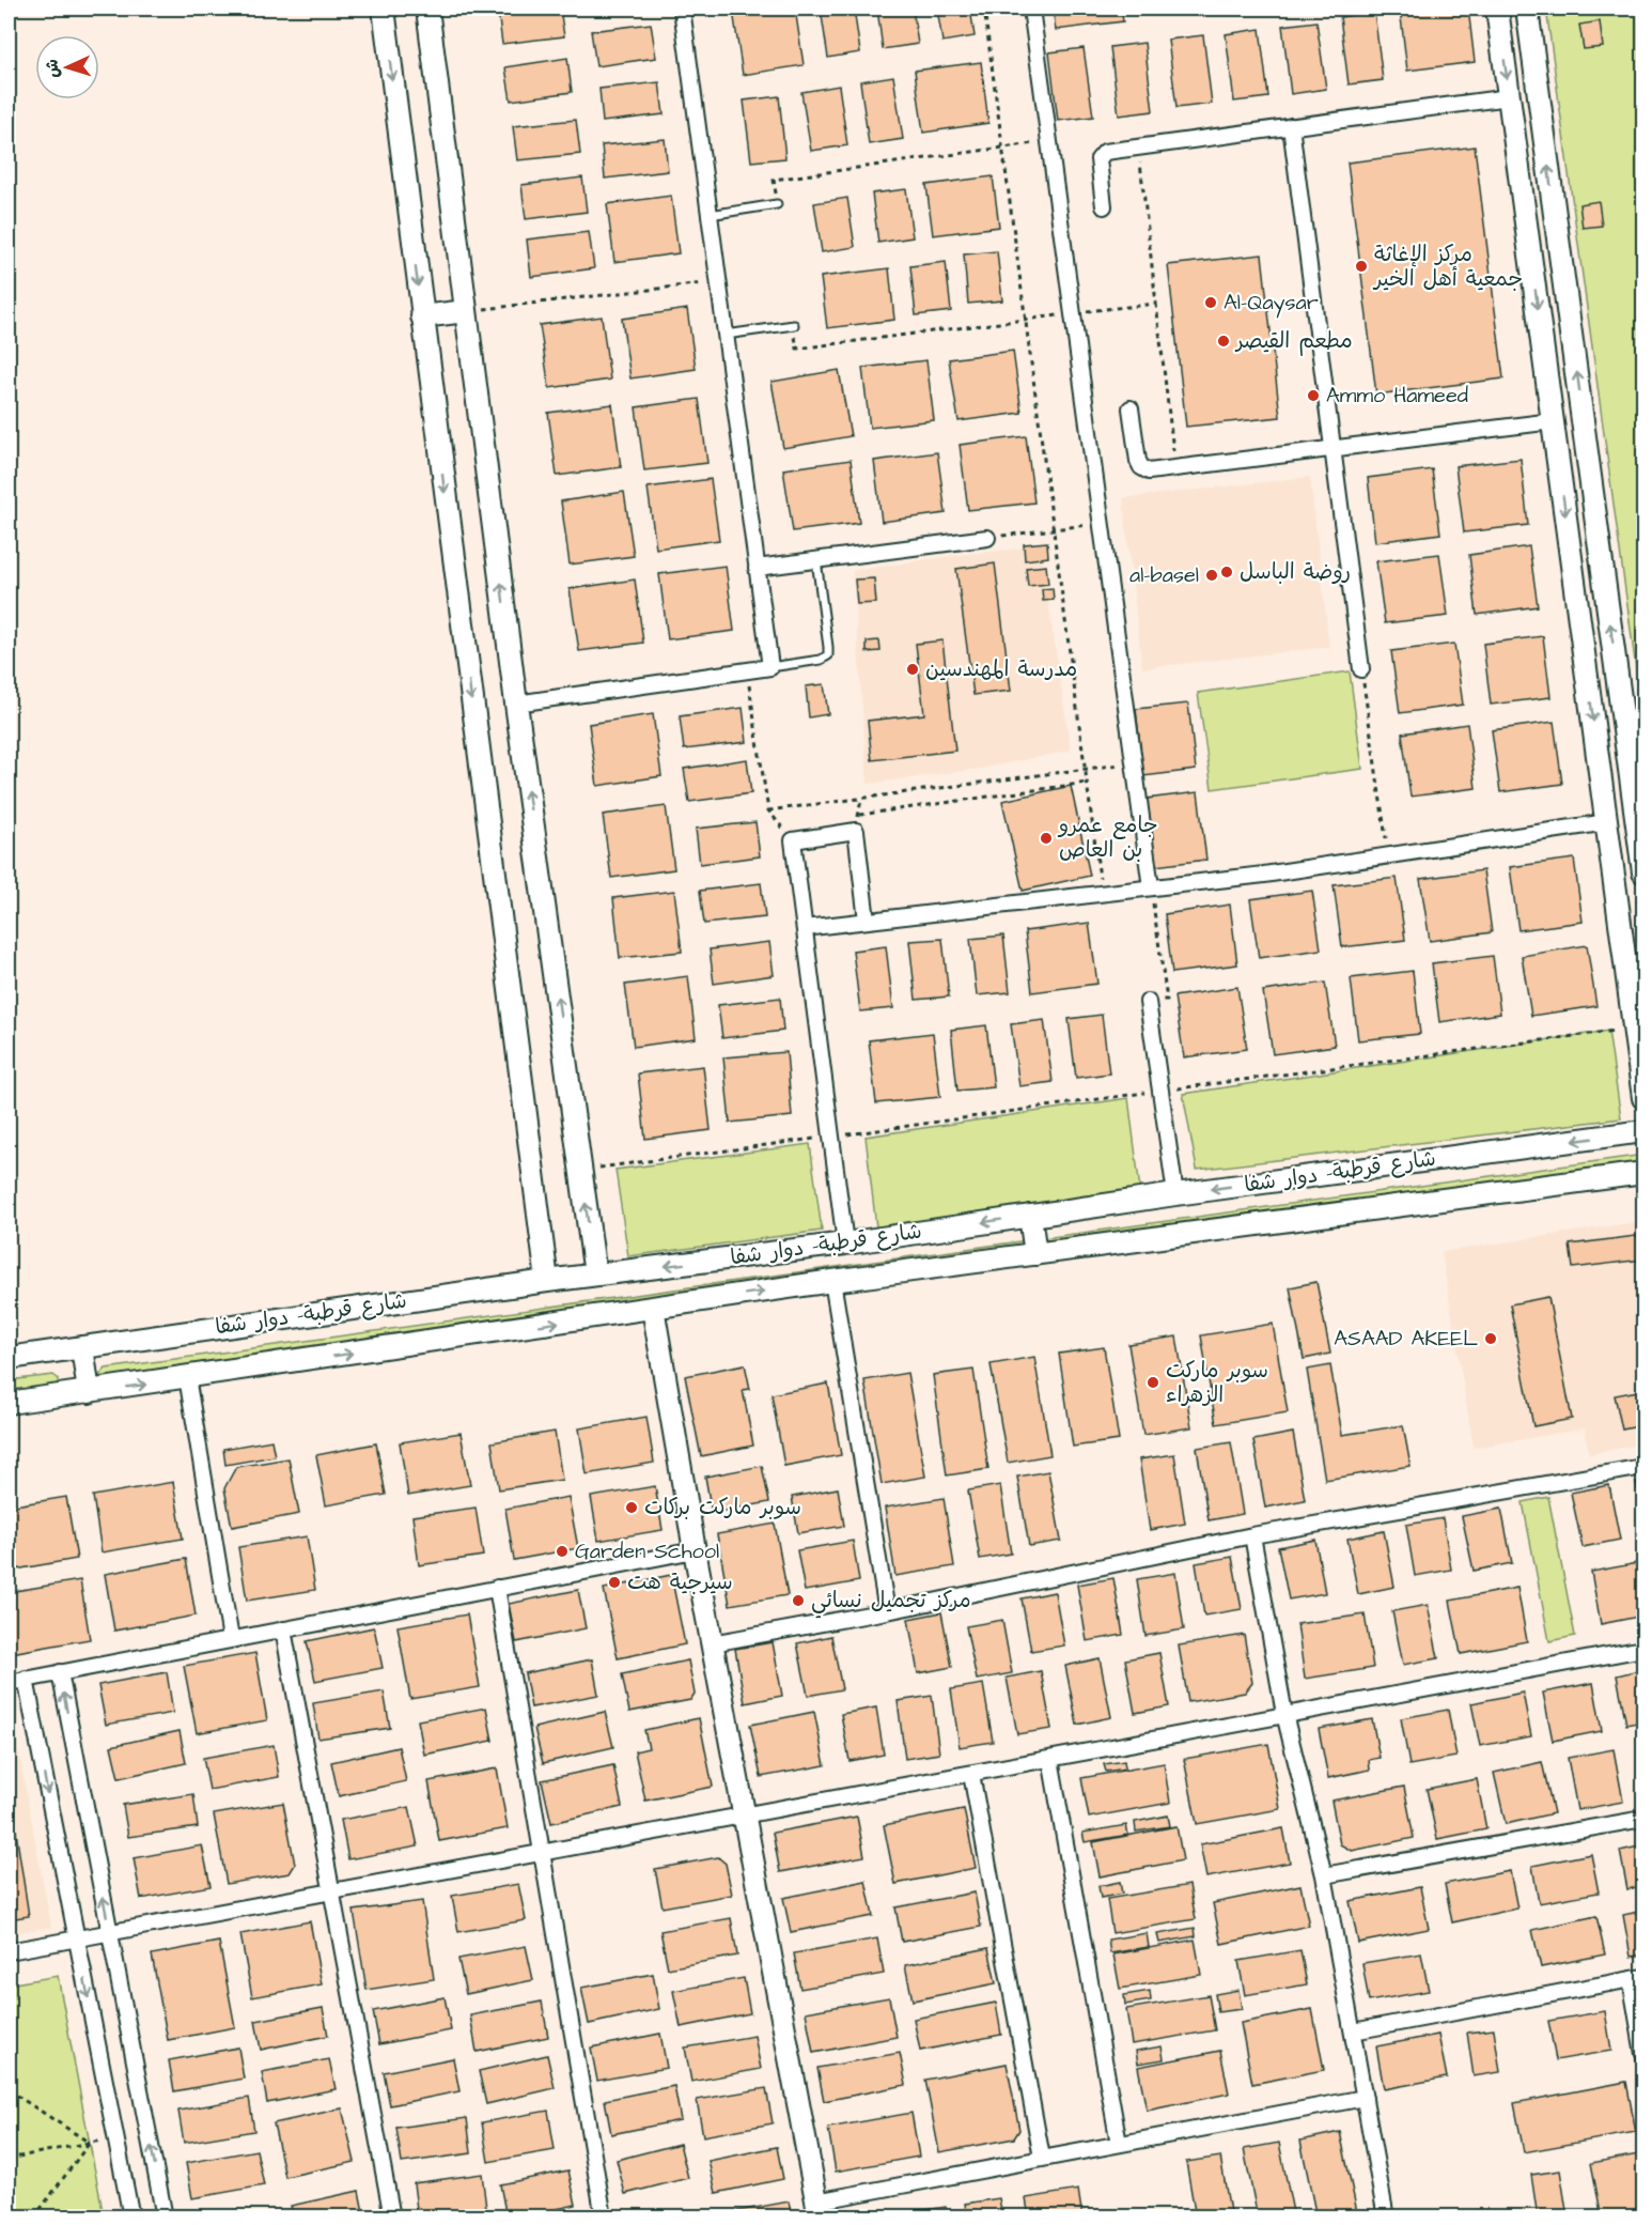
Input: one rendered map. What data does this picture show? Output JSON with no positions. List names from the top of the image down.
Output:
{
  "streets": {
    "street": ["شارع قرطبة- دوار شفا"]
  },
  "places": [
    "مركز الإغاثة جمعية أهل الخير",
    "Al-Qaysar",
    "مطعم القيصر",
    "Ammo Hameed",
    "روضة الباسل",
    "al-basel",
    "مدرسة المهندسين",
    "جامع عمرو بن العاص",
    "ASAAD AKEEL",
    "سوبر ماركت الزهراء",
    "سوبر ماركت بركات",
    "Garden School",
    "سيرجية هت",
    "مركز تجميل نسائي"
  ],
  "north": "left"
}
